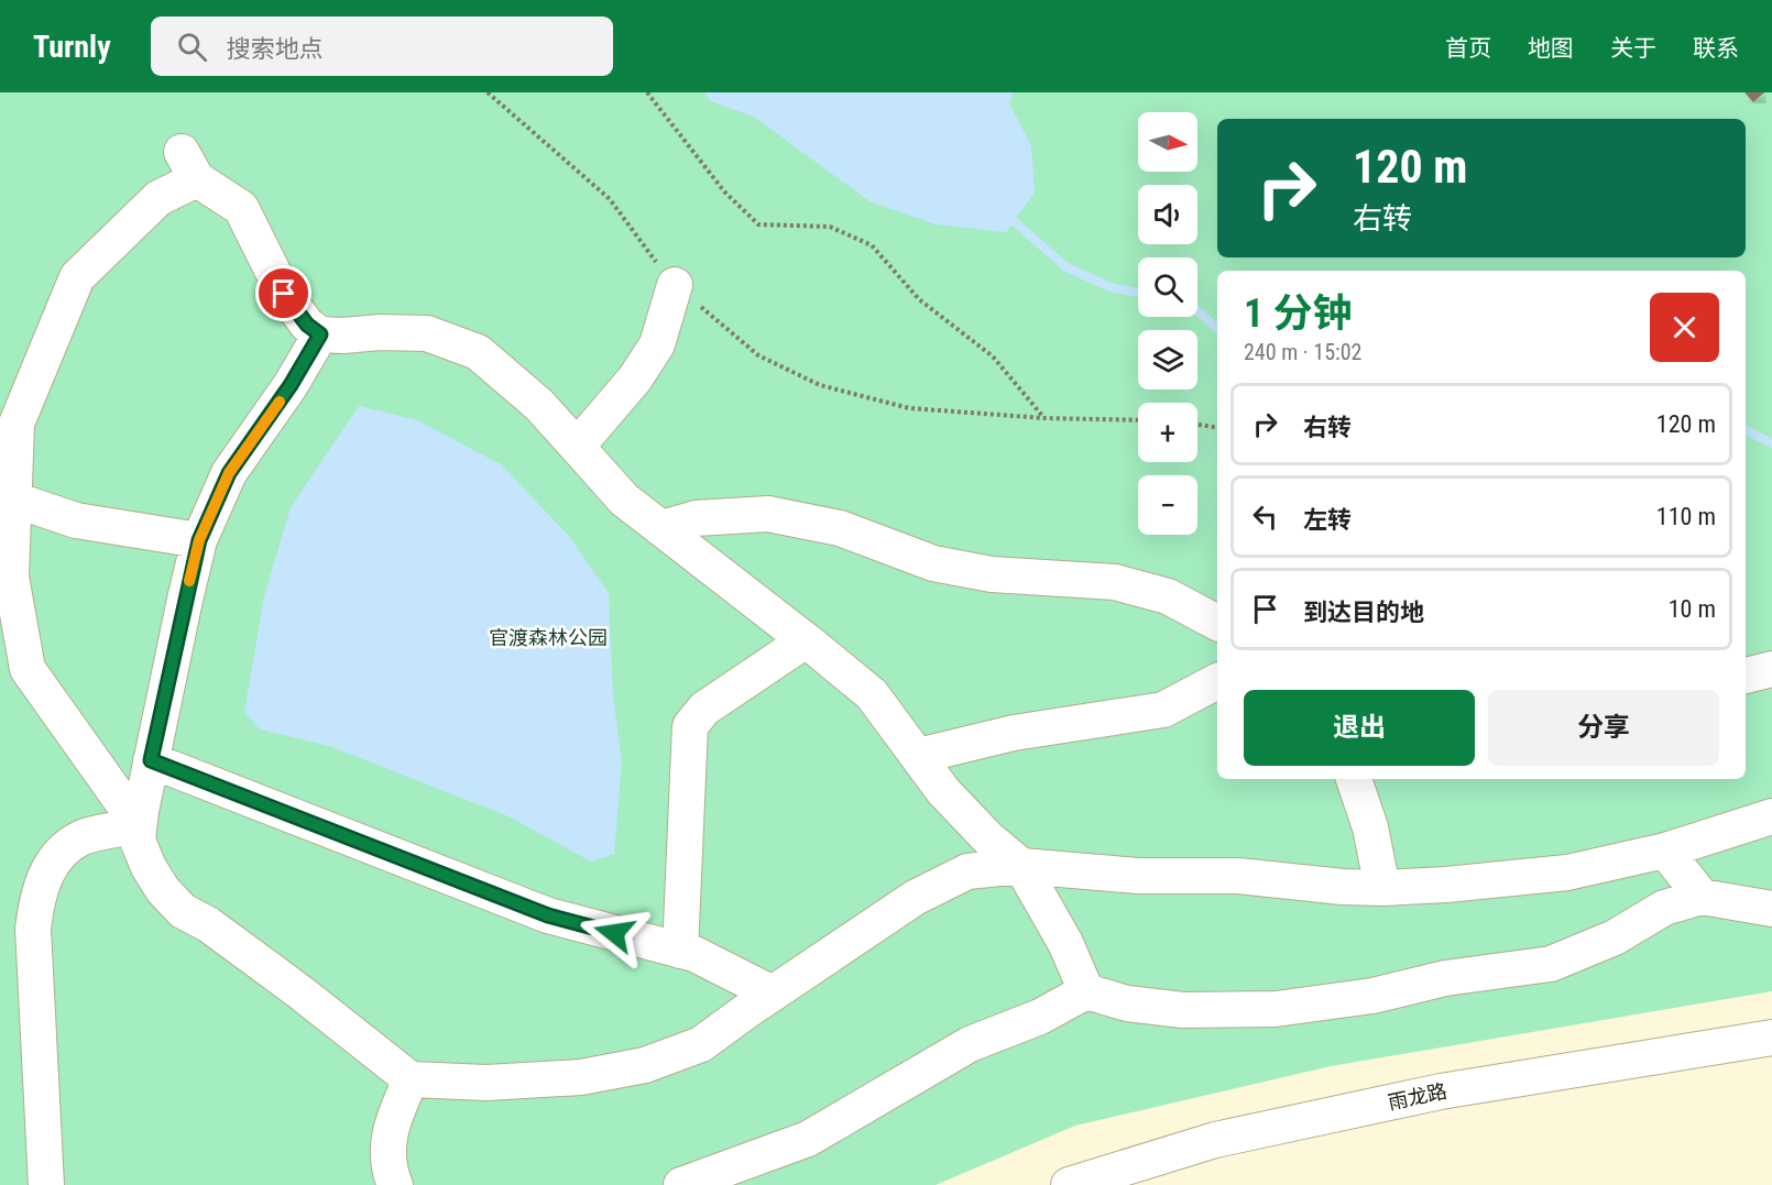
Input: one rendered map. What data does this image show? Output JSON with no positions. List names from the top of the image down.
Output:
{
  "streets": {
    "street": ["雨龙路"]
  },
  "parks": ["官渡森林公园"],
  "north": "right",
  "page": {
    "header": "Turnly",
    "search": "搜索地点",
    "nav": [
      "首页",
      "地图",
      "关于",
      "联系"
    ],
    "map_buttons": ["+", "−"],
    "turn": ["120 m", "右转"],
    "heading": ["1 分钟", "240 m · 15:02"],
    "list": [
      {
        "name": "右转",
        "value": "120 m"
      },
      {
        "name": "左转",
        "value": "110 m"
      },
      {
        "name": "到达目的地",
        "value": "10 m"
      }
    ],
    "buttons": ["退出", "分享"]
  }
}
